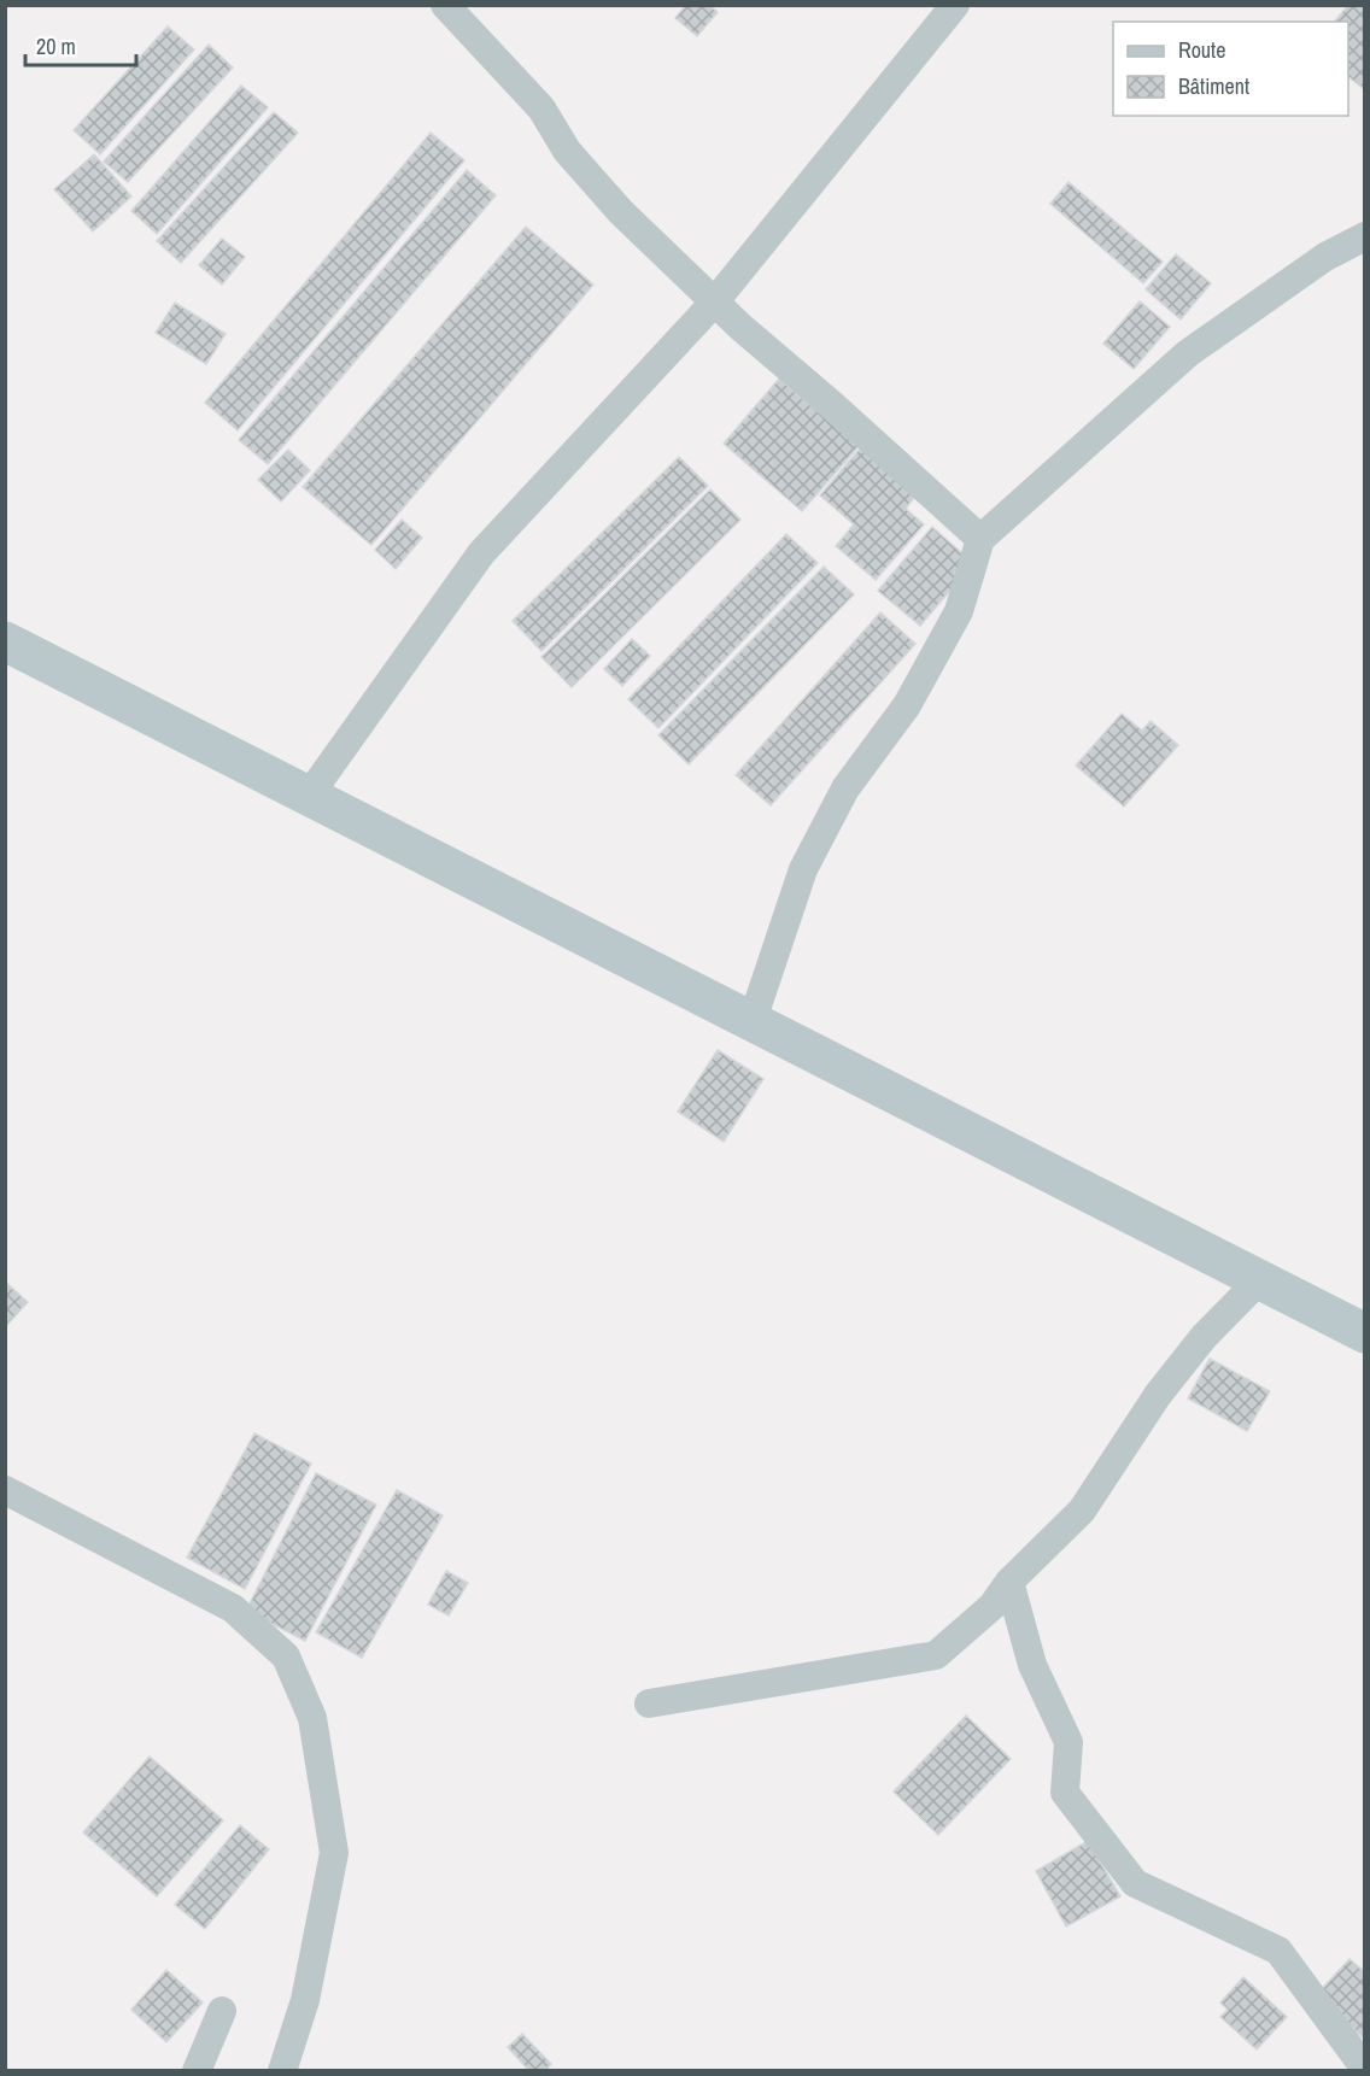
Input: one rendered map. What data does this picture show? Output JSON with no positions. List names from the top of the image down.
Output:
{
  "legend": ["Route", "Bâtiment"],
  "scale_bar": "20 m"
}
